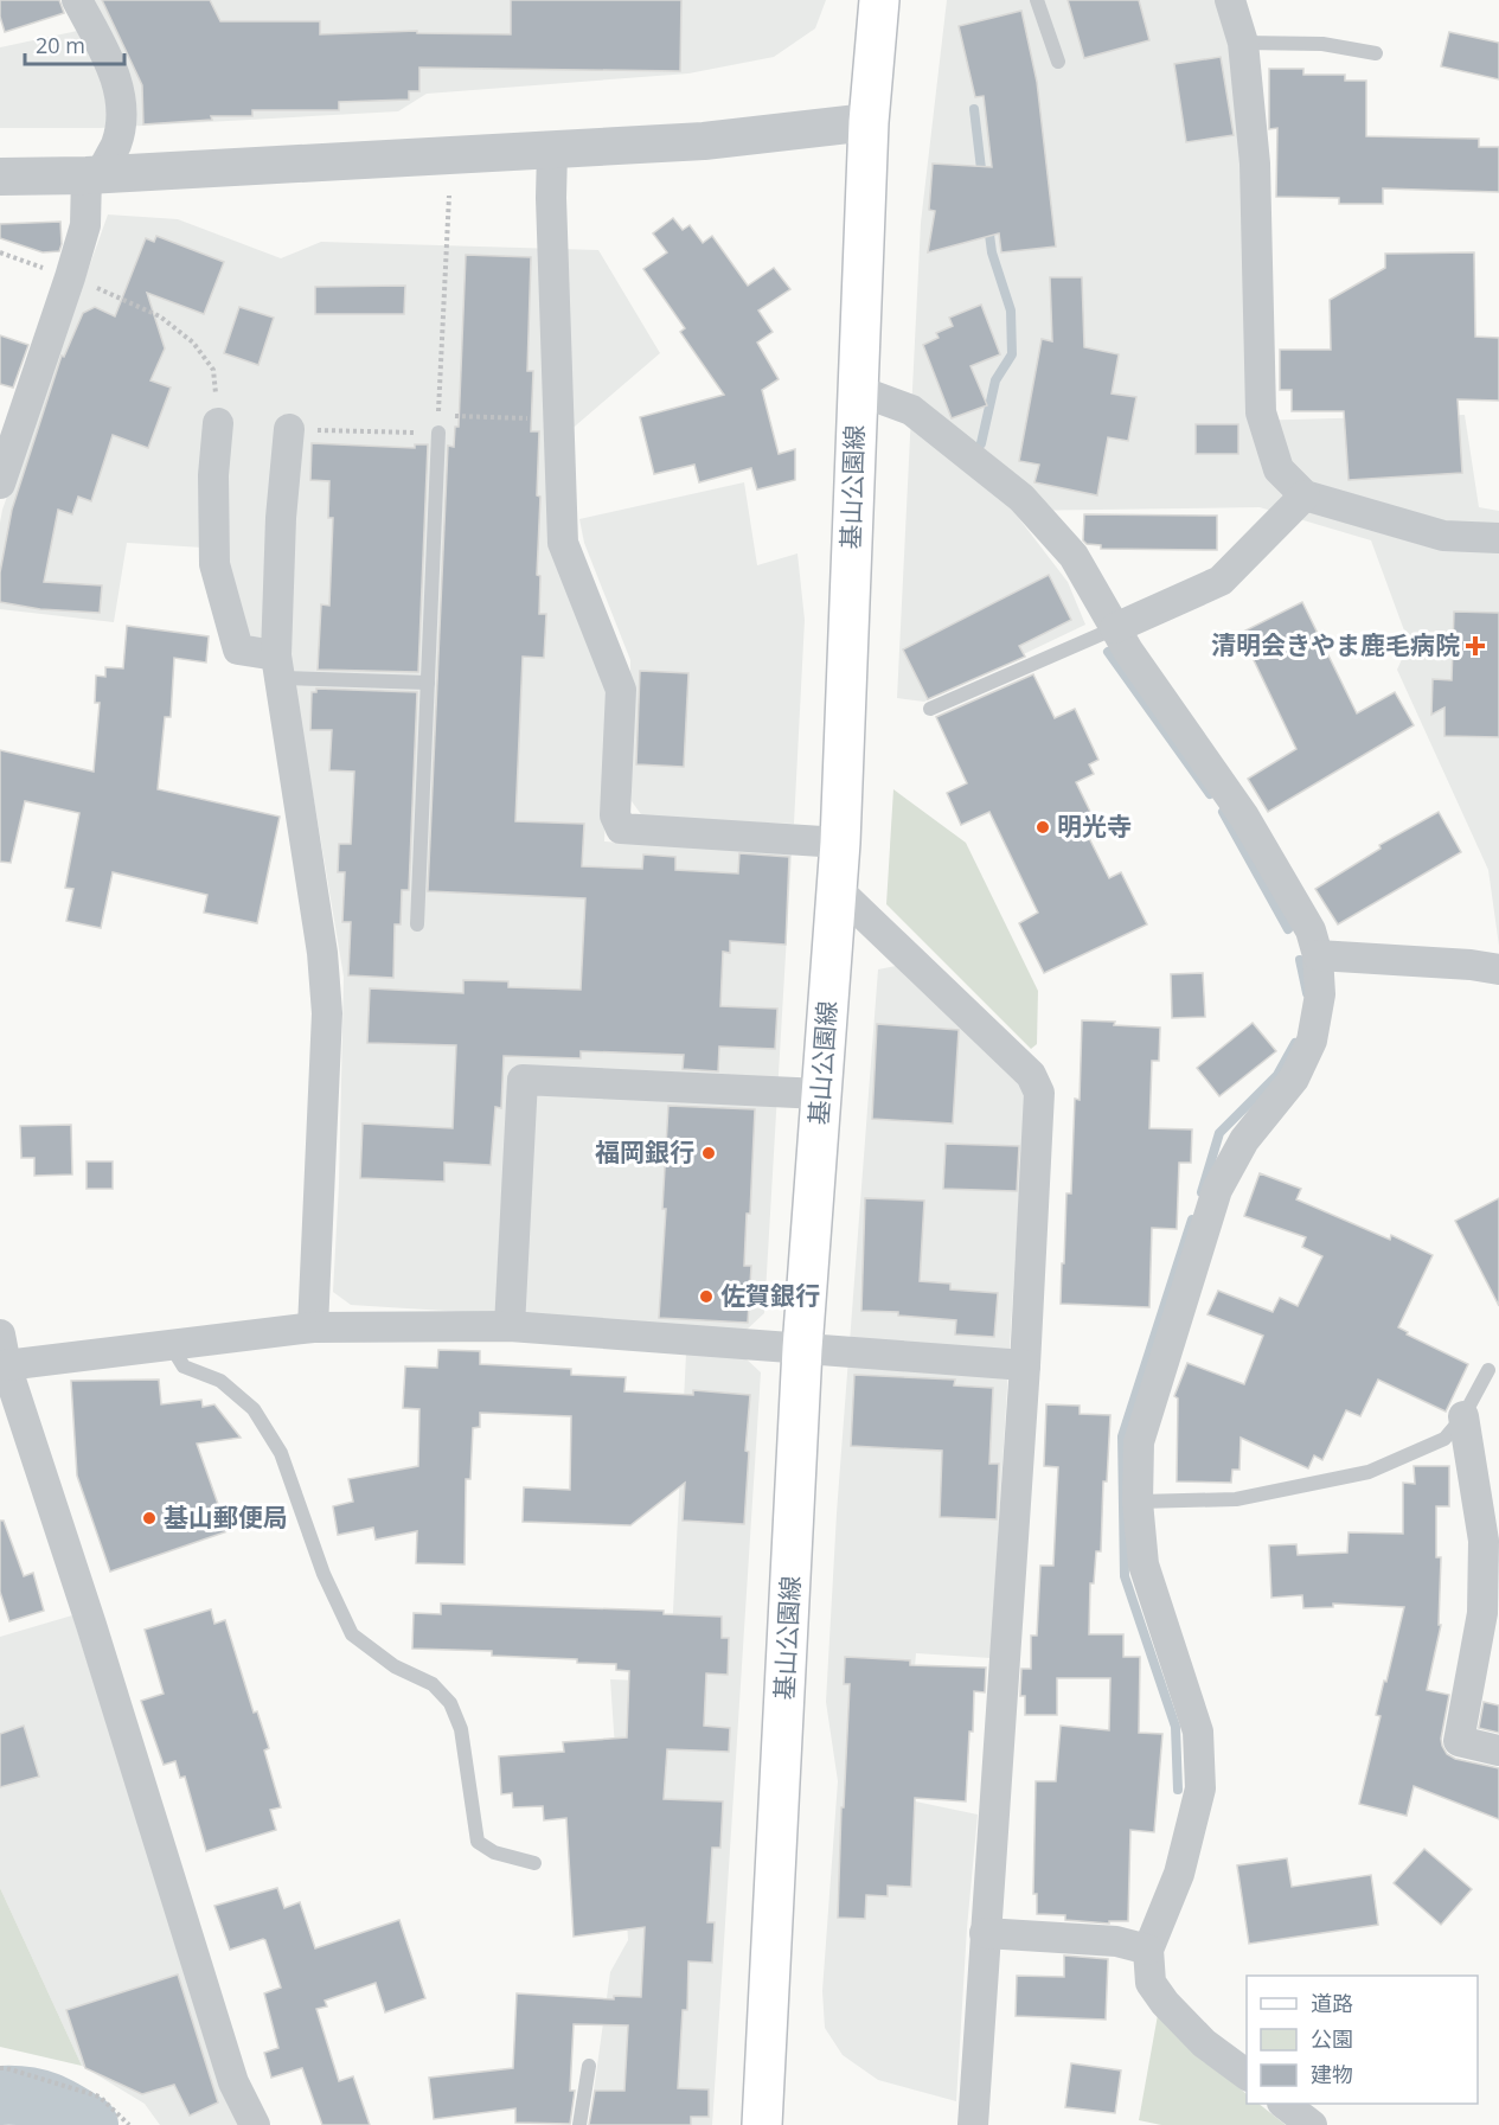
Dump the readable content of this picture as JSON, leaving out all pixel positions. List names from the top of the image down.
{
  "streets": {
    "main road": ["基山公園線"]
  },
  "places": {
    "health": ["清明会きやま鹿毛病院"],
    "other": [
      "明光寺",
      "福岡銀行",
      "佐賀銀行",
      "基山郵便局"
    ]
  },
  "legend": ["道路", "公園", "建物"],
  "scale_bar": "20 m"
}
